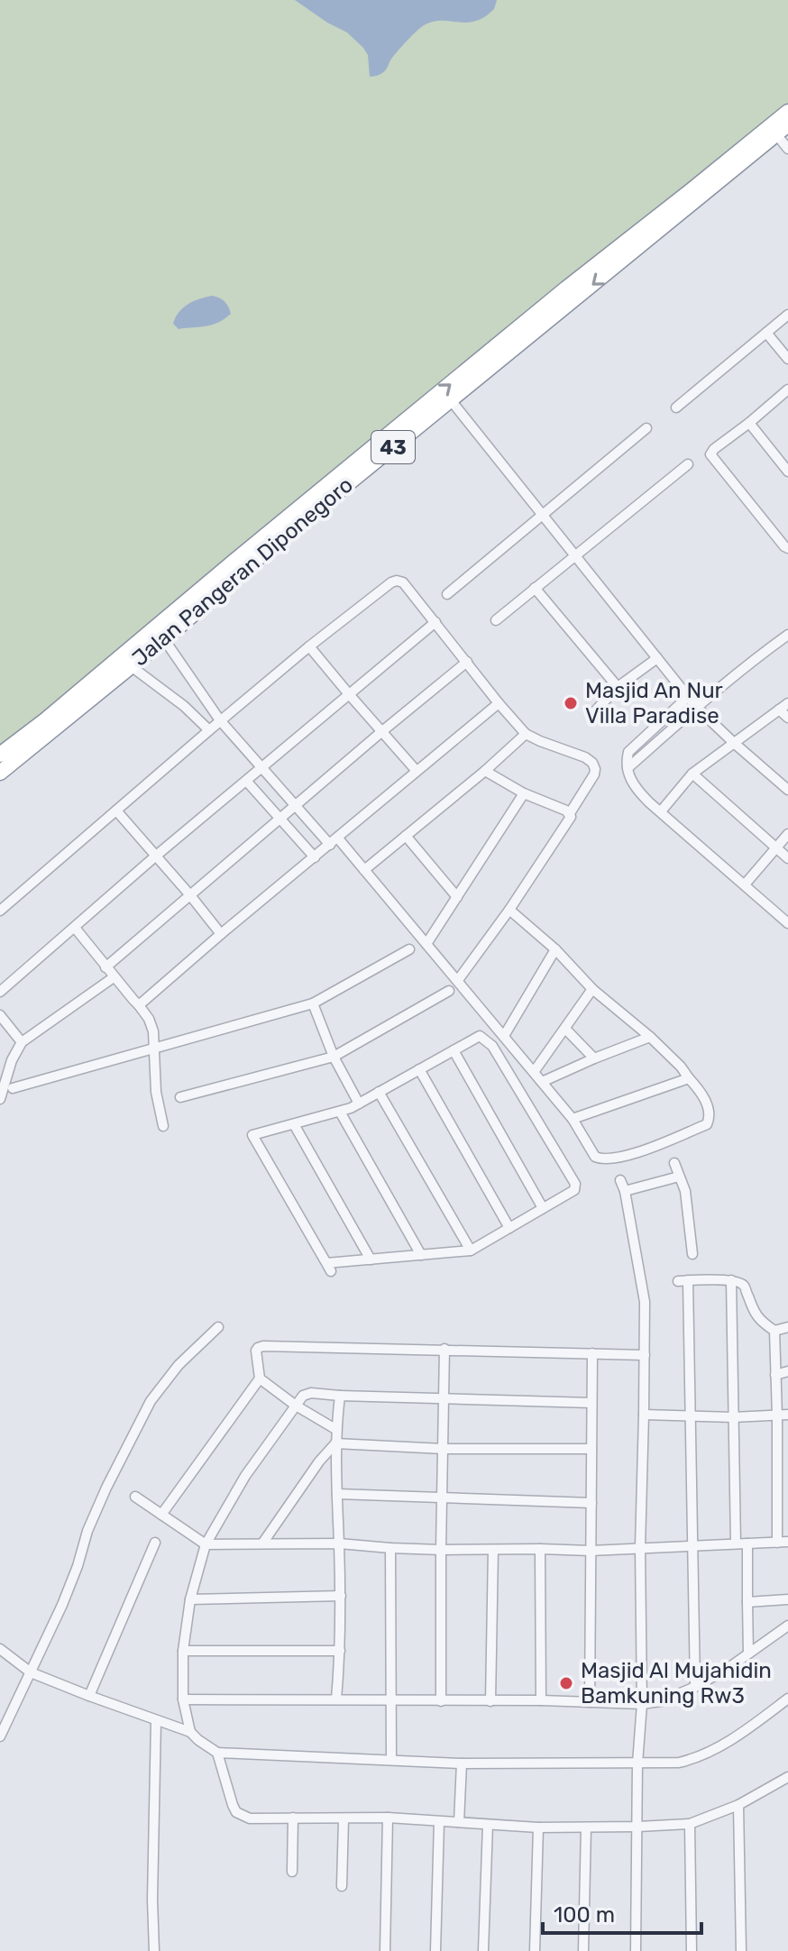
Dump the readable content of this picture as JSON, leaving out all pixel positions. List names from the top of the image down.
{
  "streets": {
    "highway": ["43", "Jalan Pangeran Diponegoro"]
  },
  "places": ["Masjid An Nur Villa Paradise", "Masjid Al Mujahidin Bamkuning Rw3"],
  "scale_bar": "100 m"
}
